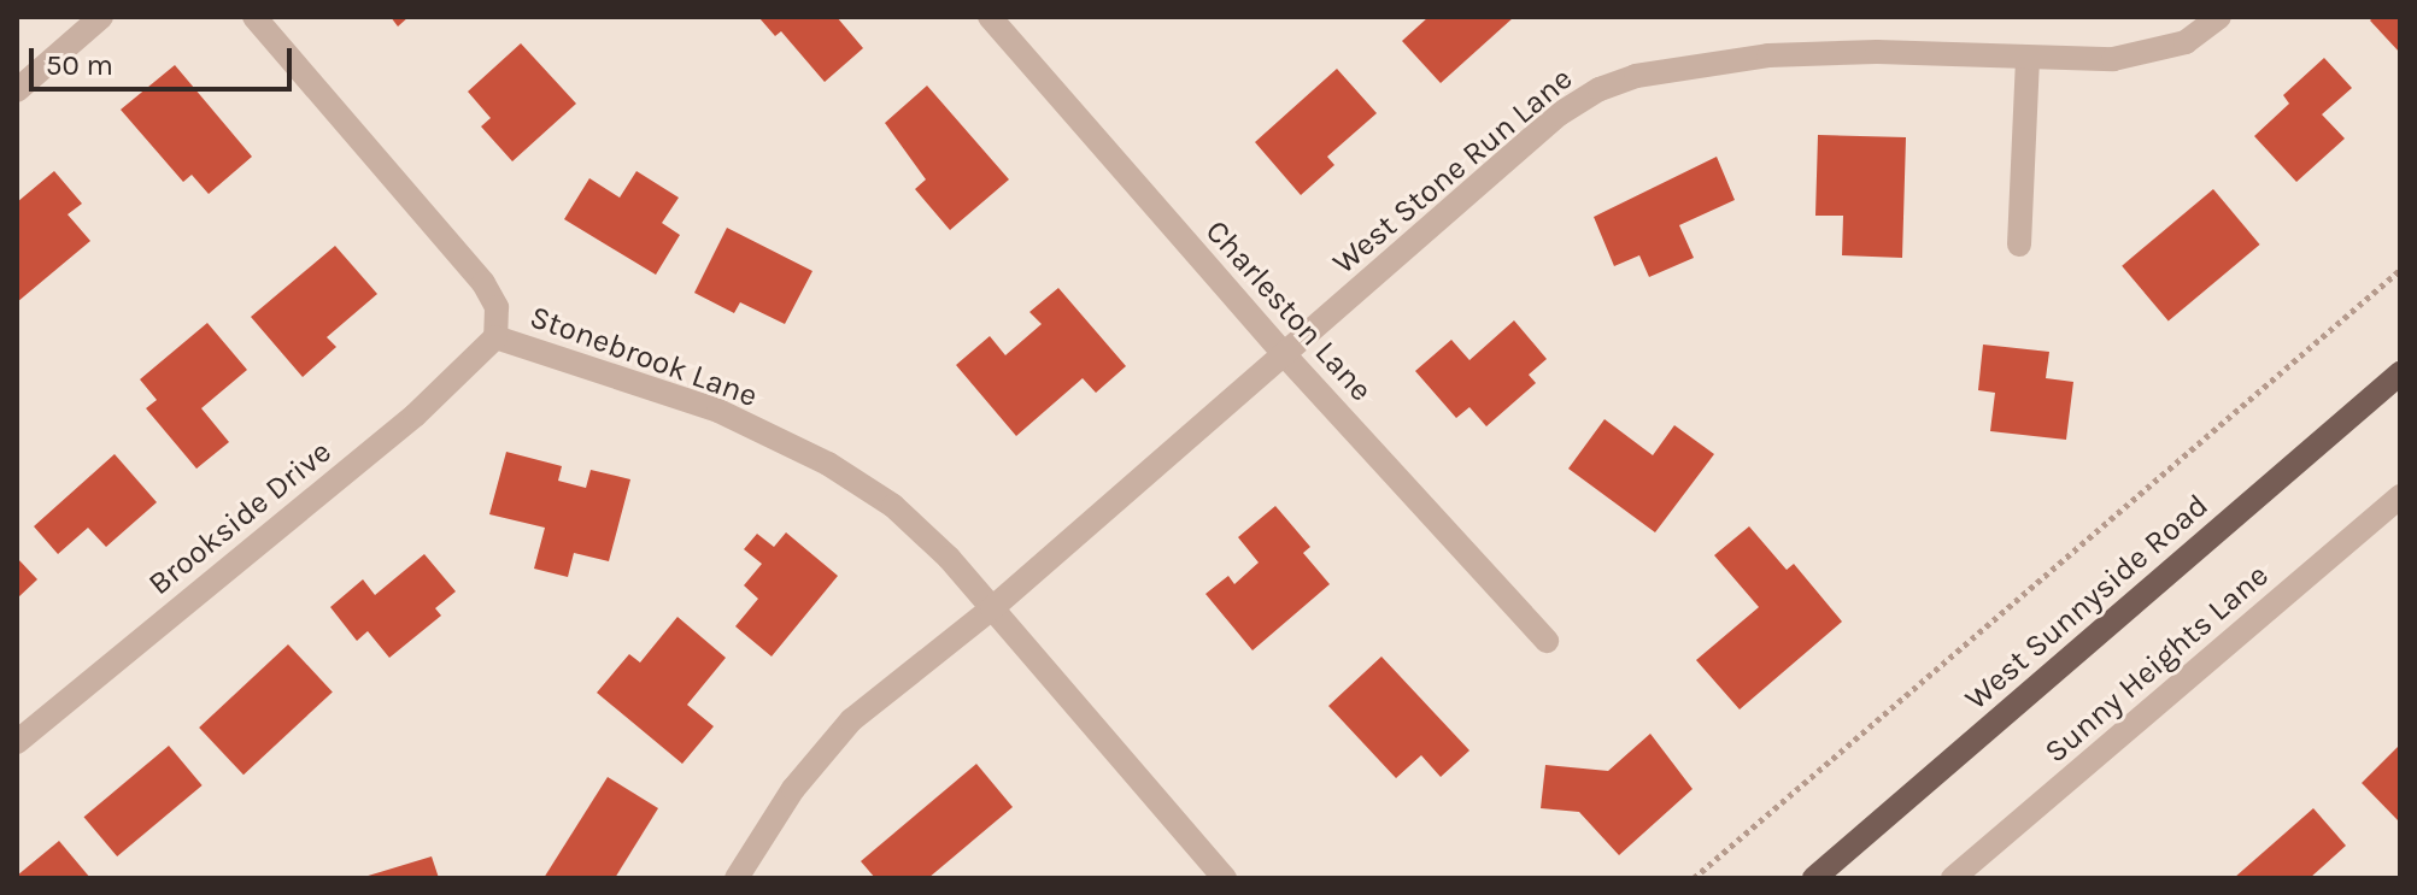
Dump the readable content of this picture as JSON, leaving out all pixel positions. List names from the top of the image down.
{
  "streets": {
    "main road": ["West Sunnyside Road"],
    "street": [
      "West Stone Run Lane",
      "Charleston Lane",
      "Stonebrook Lane",
      "Brookside Drive",
      "Sunny Heights Lane"
    ]
  },
  "crossings": [
    ["West Stone Run Lane", "Charleston Lane"],
    ["West Stone Run Lane", "Stonebrook Lane"],
    ["Stonebrook Lane", "Brookside Drive"]
  ],
  "scale_bar": "50 m"
}
